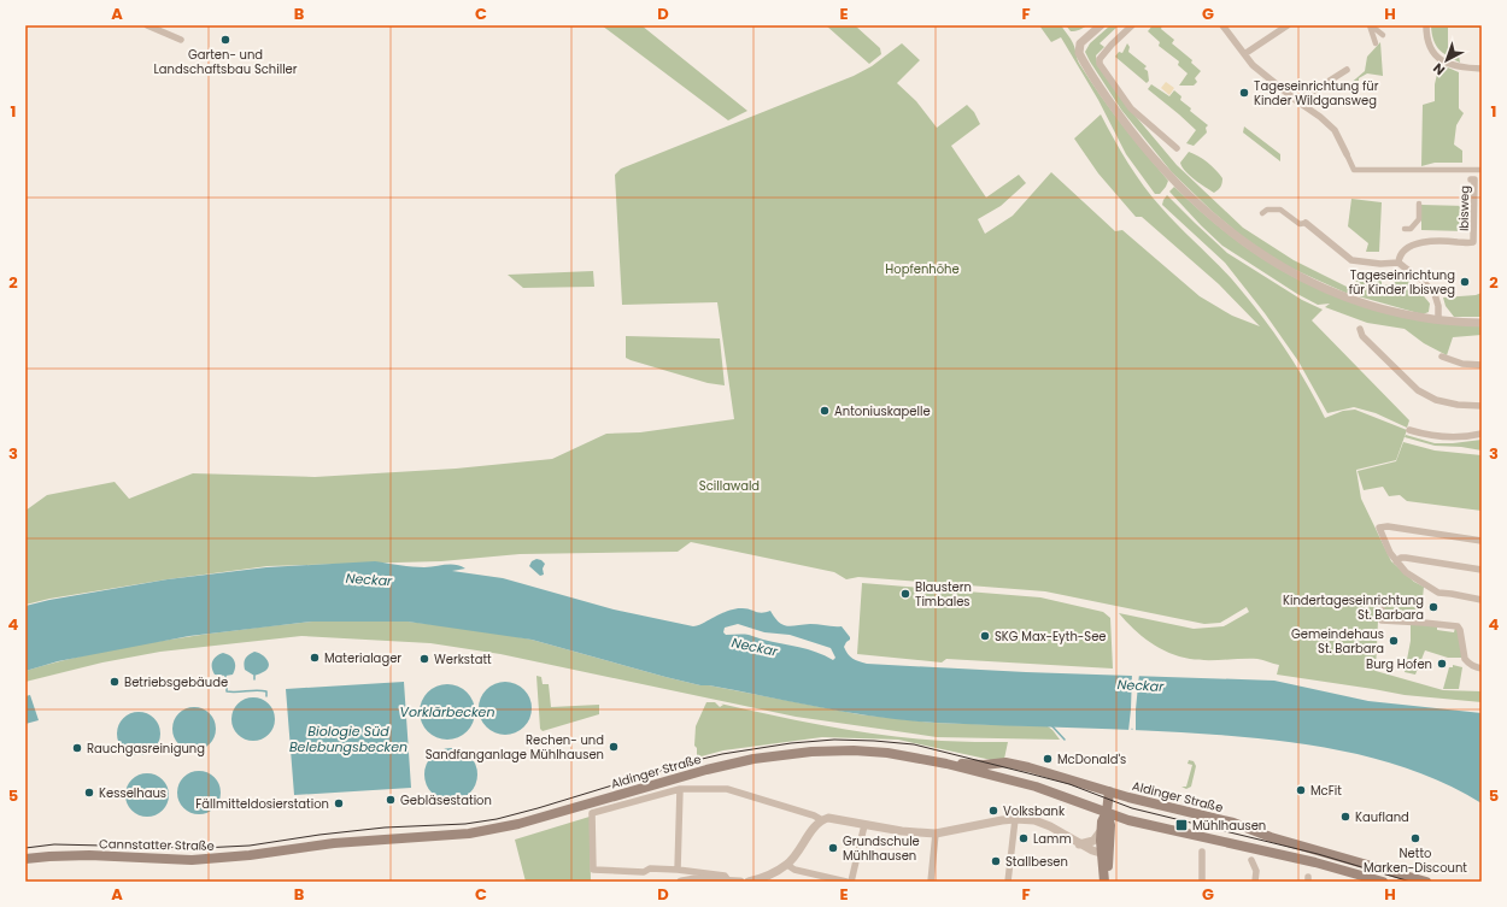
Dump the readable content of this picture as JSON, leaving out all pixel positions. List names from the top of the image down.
{
  "streets": {
    "main road": ["Aldinger Straße", "Cannstatter Straße"],
    "street": ["Ibisweg"]
  },
  "crossings": [
    ["Aldinger Straße", "Cannstatter Straße"]
  ],
  "water": ["Neckar", "Vorklärbecken", "Biologie Süd Belebungsbecken"],
  "parks": ["Hopfenhöhe", "Scillawald"],
  "places": {
    "other": [
      "Garten- und Landschaftsbau Schiller",
      "Tageseinrichtung für Kinder Wildgansweg",
      "Tageseinrichtung für Kinder Ibisweg",
      "Antoniuskapelle",
      "Blaustern Timbales",
      "Kindertageseinrichtung St. Barbara",
      "SKG Max-Eyth-See",
      "Gemeindehaus St. Barbara",
      "Materialager",
      "Werkstatt",
      "Burg Hofen",
      "Betriebsgebäude",
      "Rechen- und Sandfanganlage Mühlhausen",
      "Rauchgasreinigung",
      "McDonald's",
      "McFit",
      "Kesselhaus",
      "Gebläsestation",
      "Fällmitteldosierstation",
      "Volksbank",
      "Kaufland",
      "Lamm",
      "Netto Marken-Discount",
      "Grundschule Mühlhausen",
      "Stallbesen"
    ],
    "transit": ["Mühlhausen"]
  },
  "north": "bottom left",
  "grid": {
    "columns": [
      "A",
      "B",
      "C",
      "D",
      "E",
      "F",
      "G",
      "H"
    ],
    "rows": [
      "1",
      "2",
      "3",
      "4",
      "5"
    ]
  }
}
